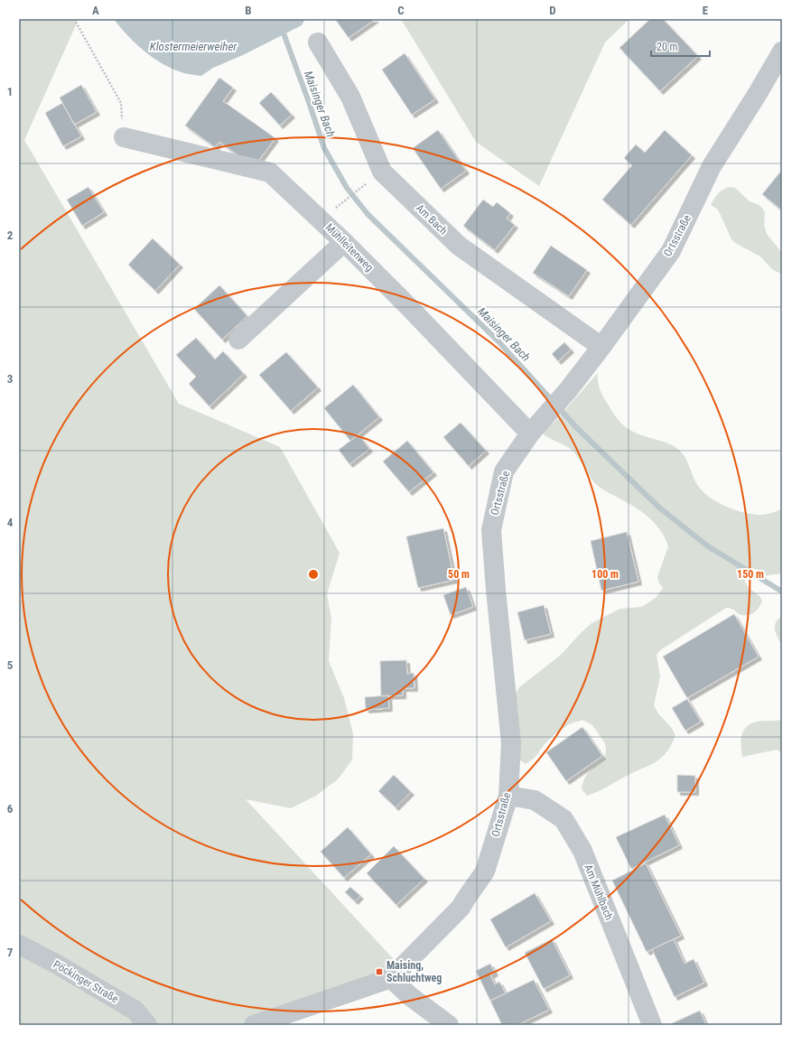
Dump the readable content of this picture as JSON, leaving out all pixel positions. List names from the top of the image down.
{
  "streets": {
    "street": [
      "Am Bach",
      "Ortsstraße",
      "Mühlleitenweg",
      "Am Mühlbach",
      "Pöckinger Straße"
    ]
  },
  "crossings": [
    ["Am Bach", "Ortsstraße"],
    ["Ortsstraße", "Mühlleitenweg"],
    ["Ortsstraße", "Am Mühlbach"]
  ],
  "water": ["Klostermeierweiher", "Maisinger Bach"],
  "places": {
    "transit": ["Maising, Schluchtweg"]
  },
  "scale_bar": "20 m",
  "grid": {
    "columns": [
      "A",
      "B",
      "C",
      "D",
      "E"
    ],
    "rows": [
      "1",
      "2",
      "3",
      "4",
      "5",
      "6",
      "7"
    ]
  },
  "rings": ["50 m", "100 m", "150 m"]
}
